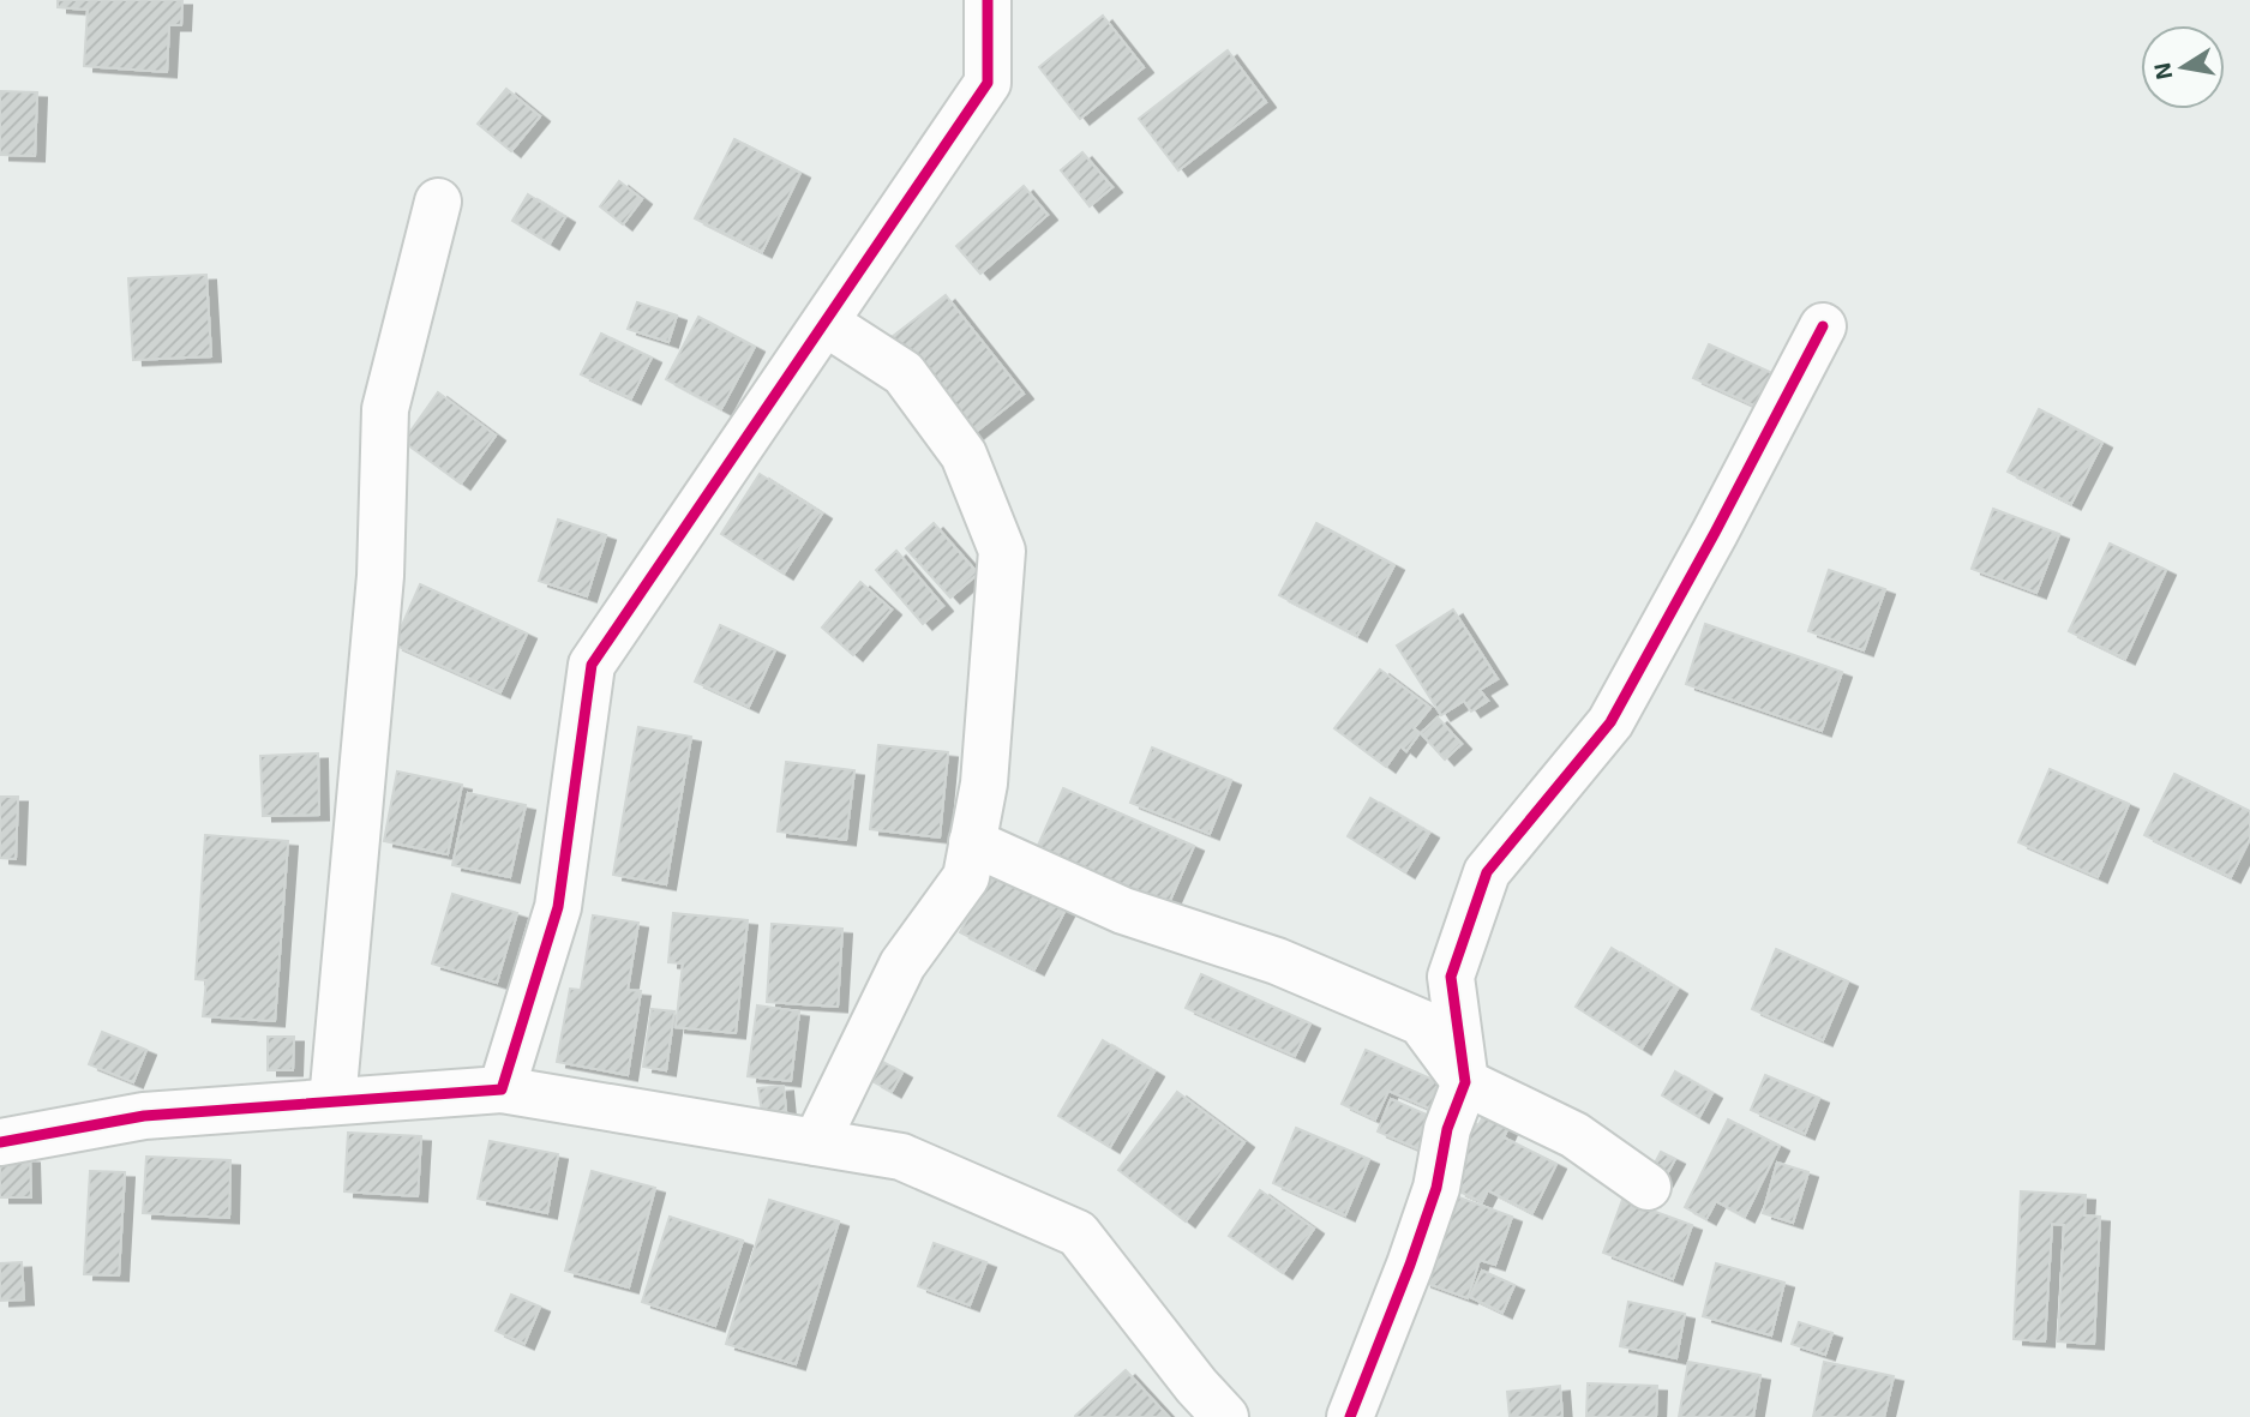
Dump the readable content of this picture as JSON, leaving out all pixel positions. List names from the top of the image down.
{
  "north": "left"
}
